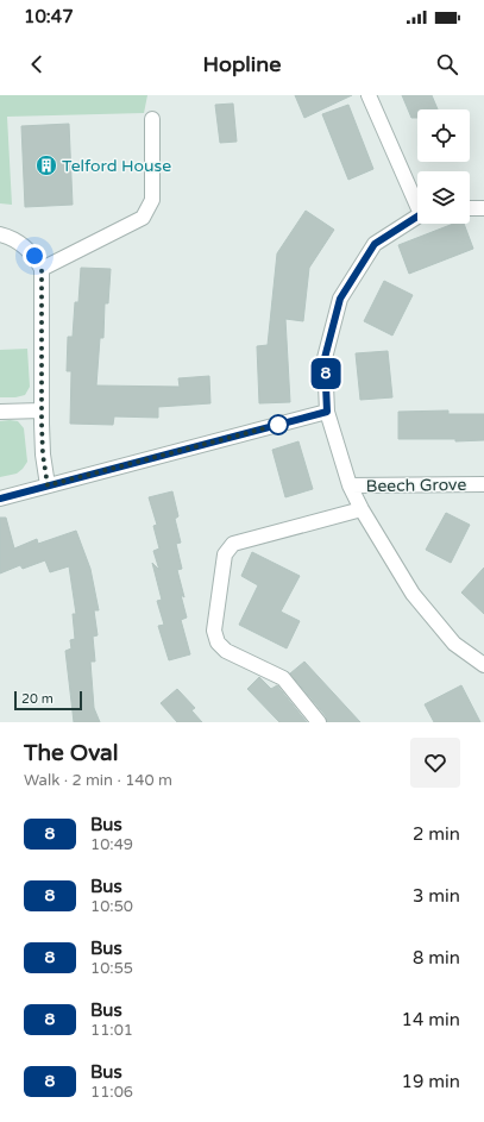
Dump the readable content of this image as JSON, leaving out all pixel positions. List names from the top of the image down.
{
  "streets": {
    "street": ["Beech Grove"]
  },
  "places": {
    "building": ["Telford House"]
  },
  "lines": ["bus line 8"],
  "scale_bar": "20 m",
  "page": {
    "status": "10:47",
    "header": "Hopline",
    "on_map": "8",
    "scale": "20 m",
    "heading": ["The Oval", "Walk · 2 min · 140 m"],
    "list": [
      {
        "mark": "8",
        "name": "Bus",
        "note": "10:49",
        "value": "2 min"
      },
      {
        "mark": "8",
        "name": "Bus",
        "note": "10:50",
        "value": "3 min"
      },
      {
        "mark": "8",
        "name": "Bus",
        "note": "10:55",
        "value": "8 min"
      },
      {
        "mark": "8",
        "name": "Bus",
        "note": "11:01",
        "value": "14 min"
      },
      {
        "mark": "8",
        "name": "Bus",
        "note": "11:06",
        "value": "19 min"
      }
    ]
  }
}
